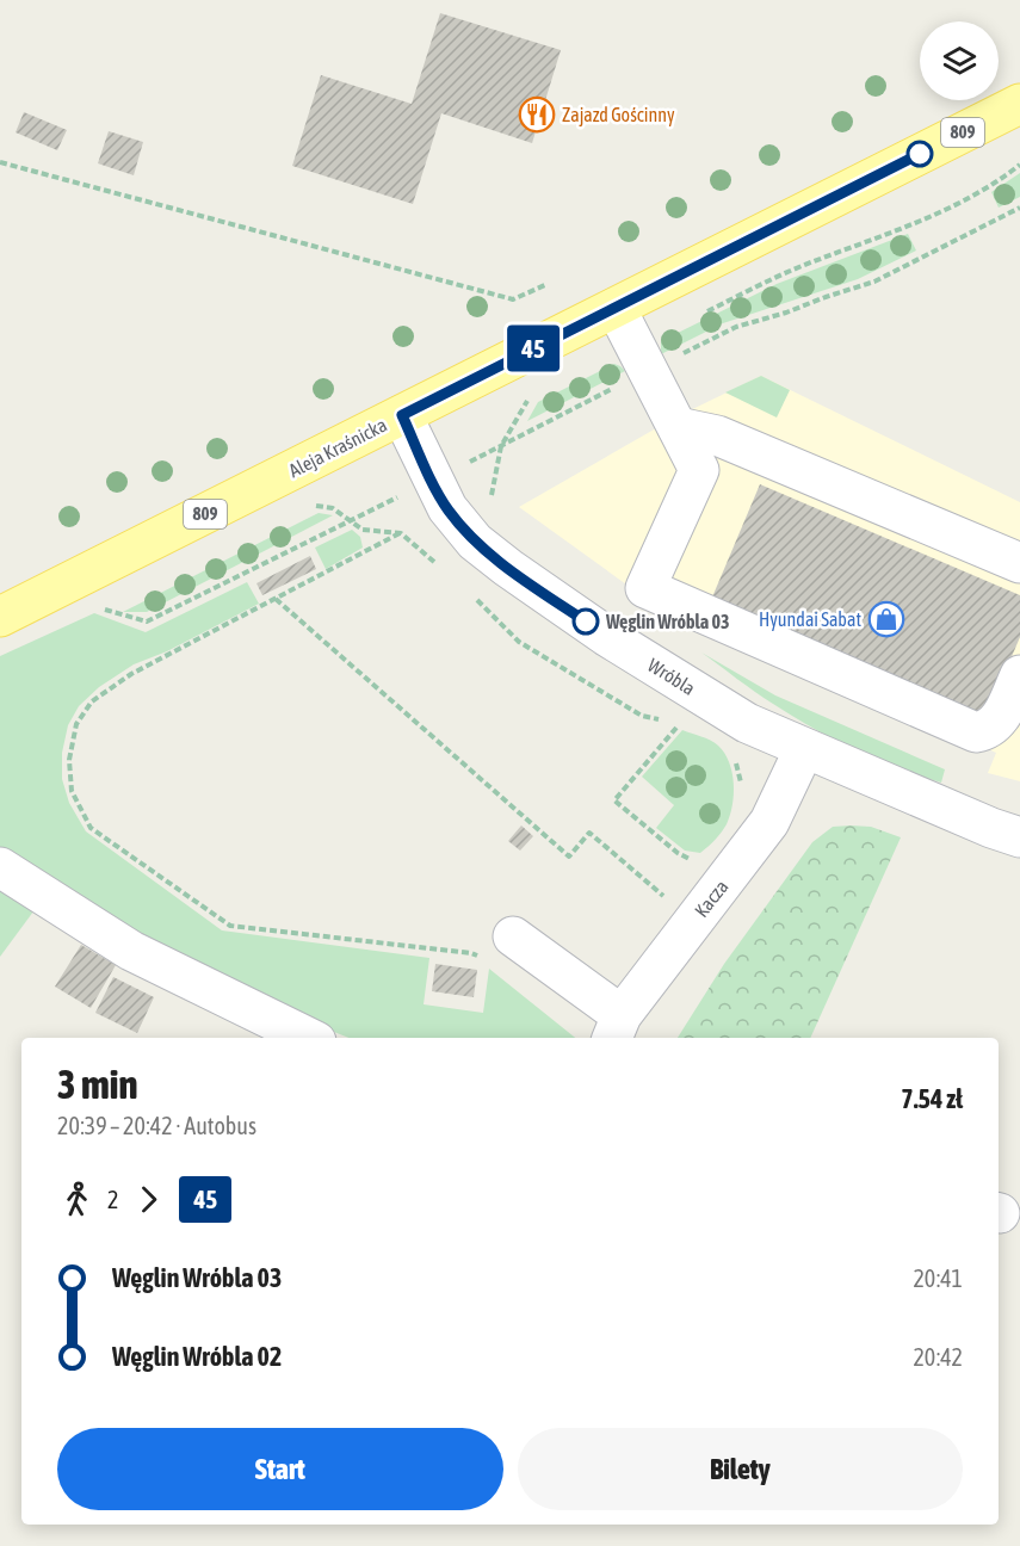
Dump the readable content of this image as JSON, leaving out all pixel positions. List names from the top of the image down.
{
  "streets": {
    "main road": ["809", "Aleja Kraśnicka"],
    "street": ["Wróbla", "Kacza"]
  },
  "crossings": [
    ["Aleja Kraśnicka", "Wróbla"],
    ["Wróbla", "Kacza"]
  ],
  "places": {
    "restaurant": ["Zajazd Gościnny"],
    "shop": ["Hyundai Sabat"],
    "other": ["Węglin Wróbla 03"]
  },
  "lines": ["bus line 45"],
  "page": {
    "on_map": "45",
    "heading": ["3 min", "20:39 – 20:42 · Autobus", "7.54 zł"],
    "legs": ["2", "45"],
    "list": [
      {
        "name": "Węglin Wróbla 03",
        "value": "20:41"
      },
      {
        "name": "Węglin Wróbla 02",
        "value": "20:42"
      }
    ],
    "buttons": ["Start", "Bilety"]
  }
}
